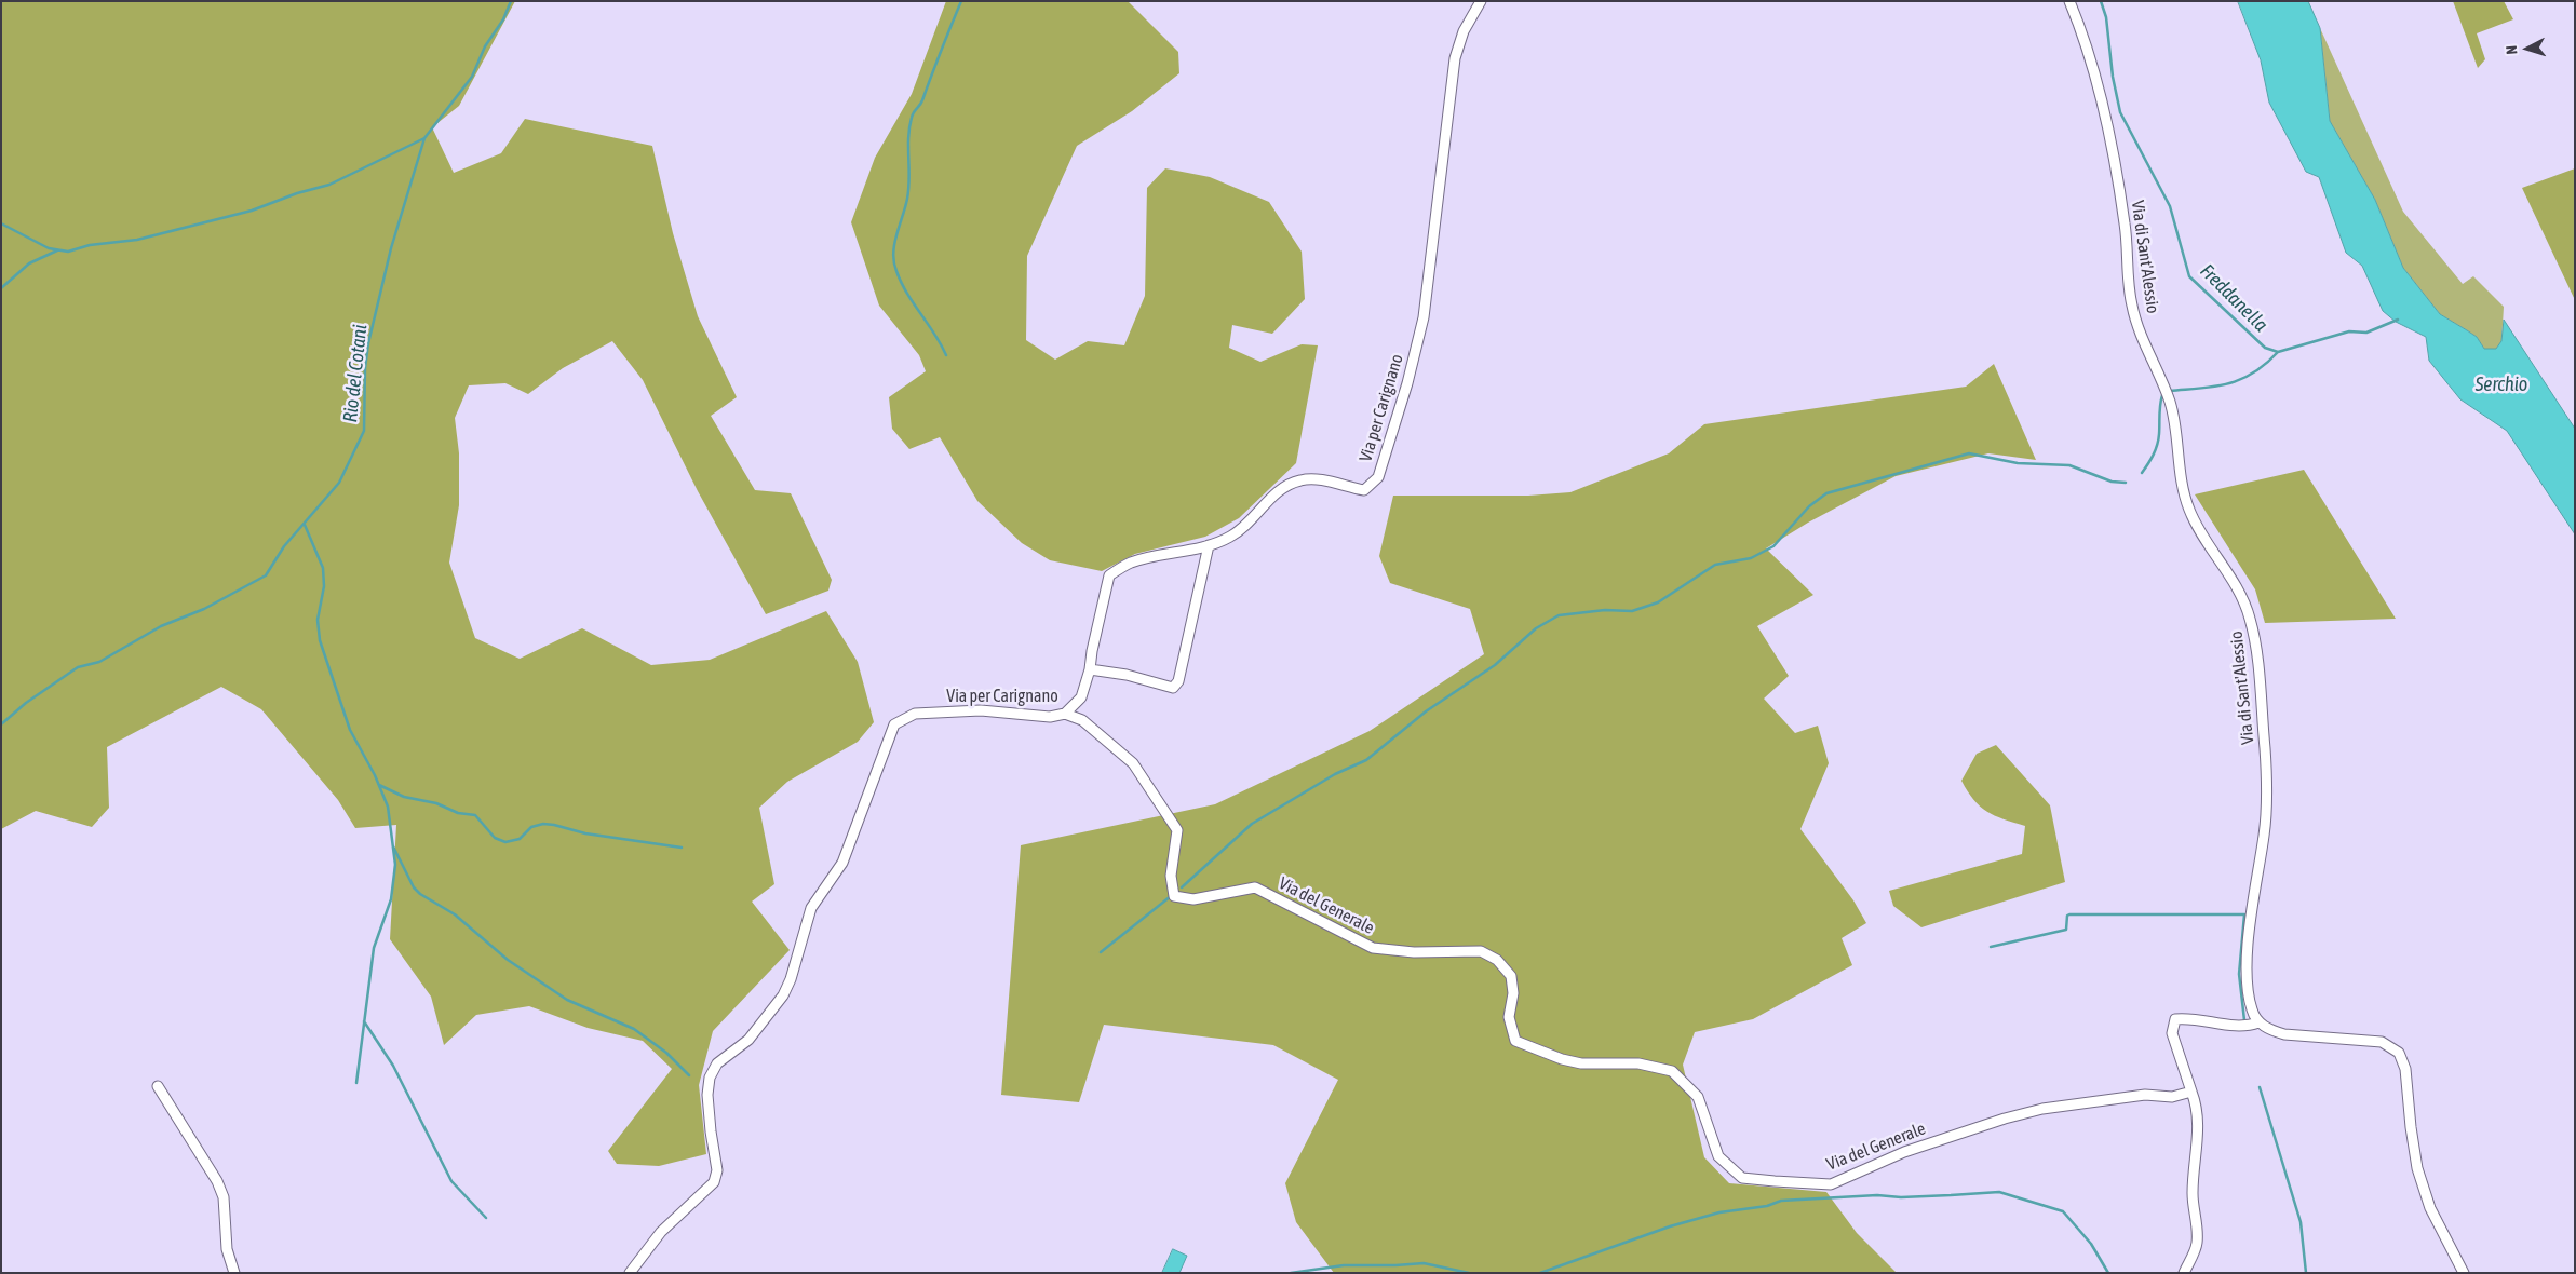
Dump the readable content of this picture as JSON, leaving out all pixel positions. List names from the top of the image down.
{
  "streets": {
    "street": ["Via di Sant'Alessio", "Via per Carignano", "Via del Generale"]
  },
  "crossings": [
    ["Via per Carignano", "Via del Generale"]
  ],
  "water": ["Freddanella", "Rio del Cotani", "Serchio"],
  "north": "left"
}
